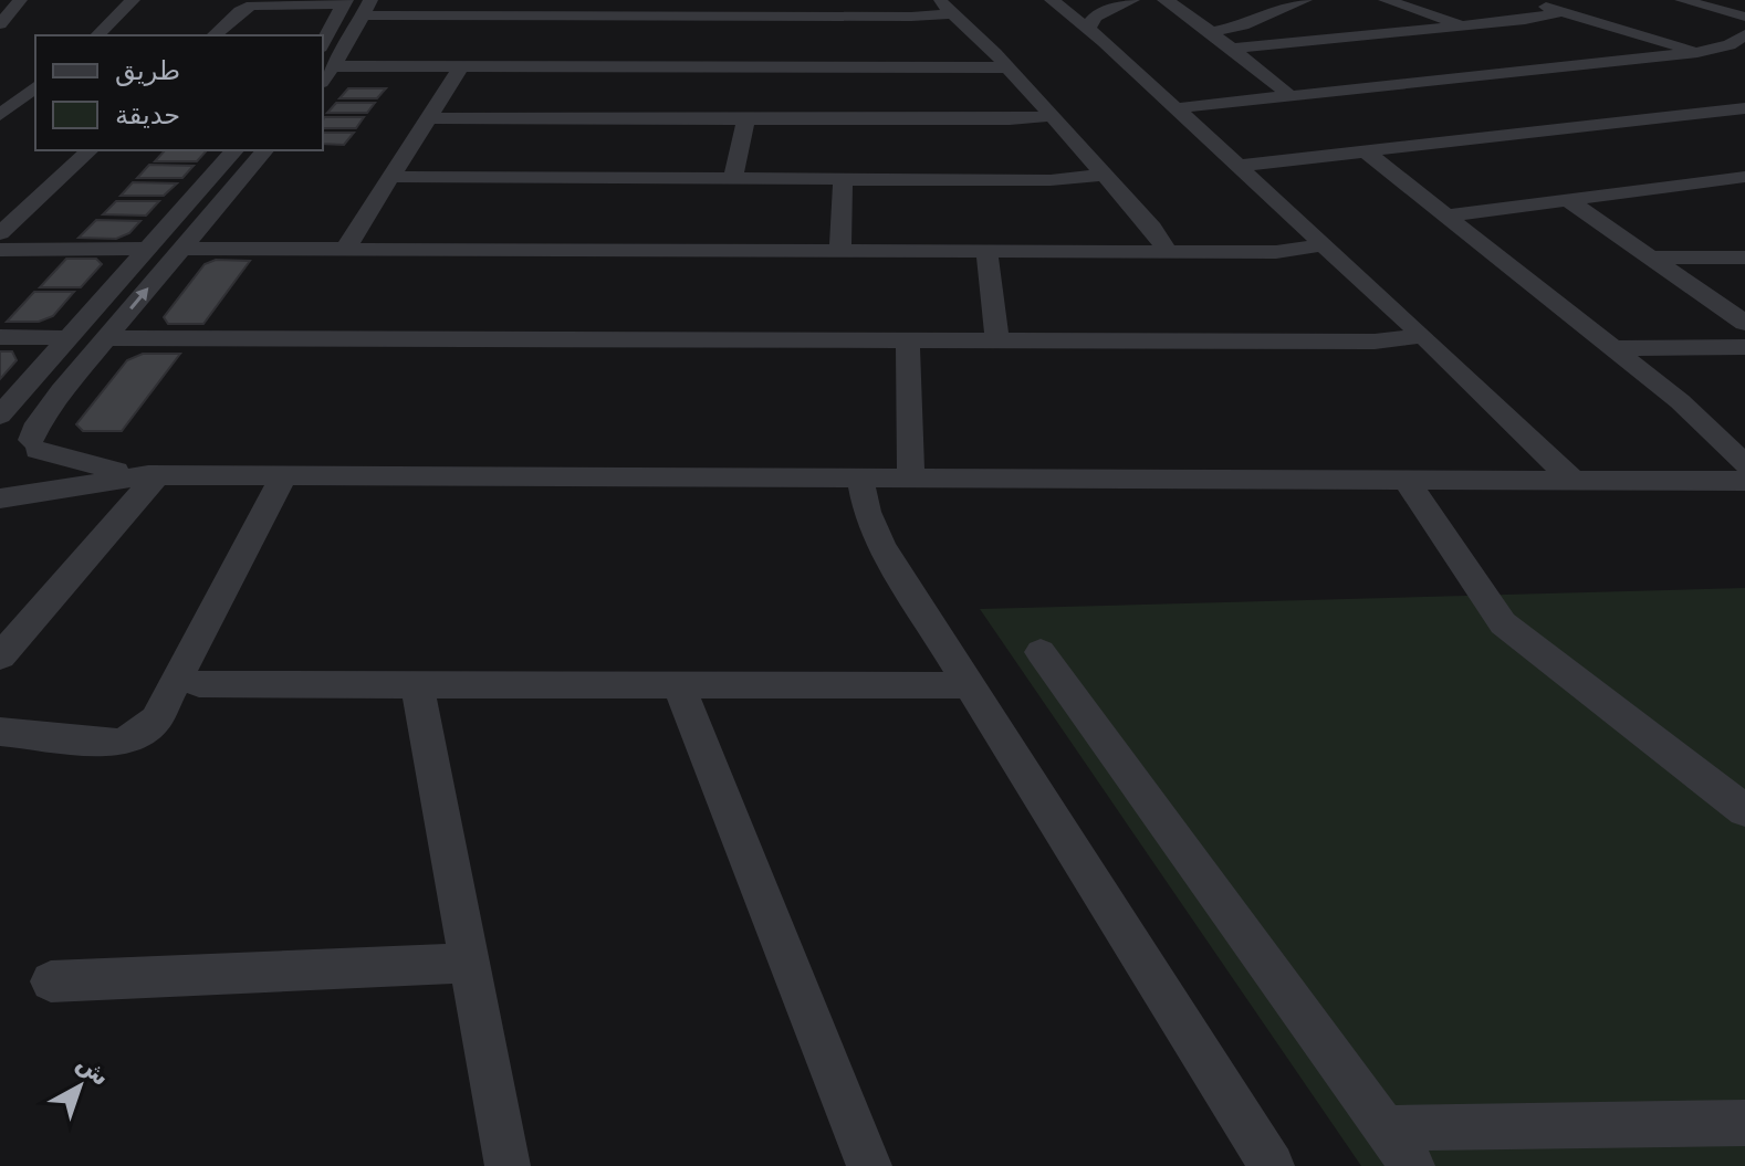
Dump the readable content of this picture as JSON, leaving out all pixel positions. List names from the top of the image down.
{
  "legend": ["طريق", "حديقة"],
  "north": "top right"
}
